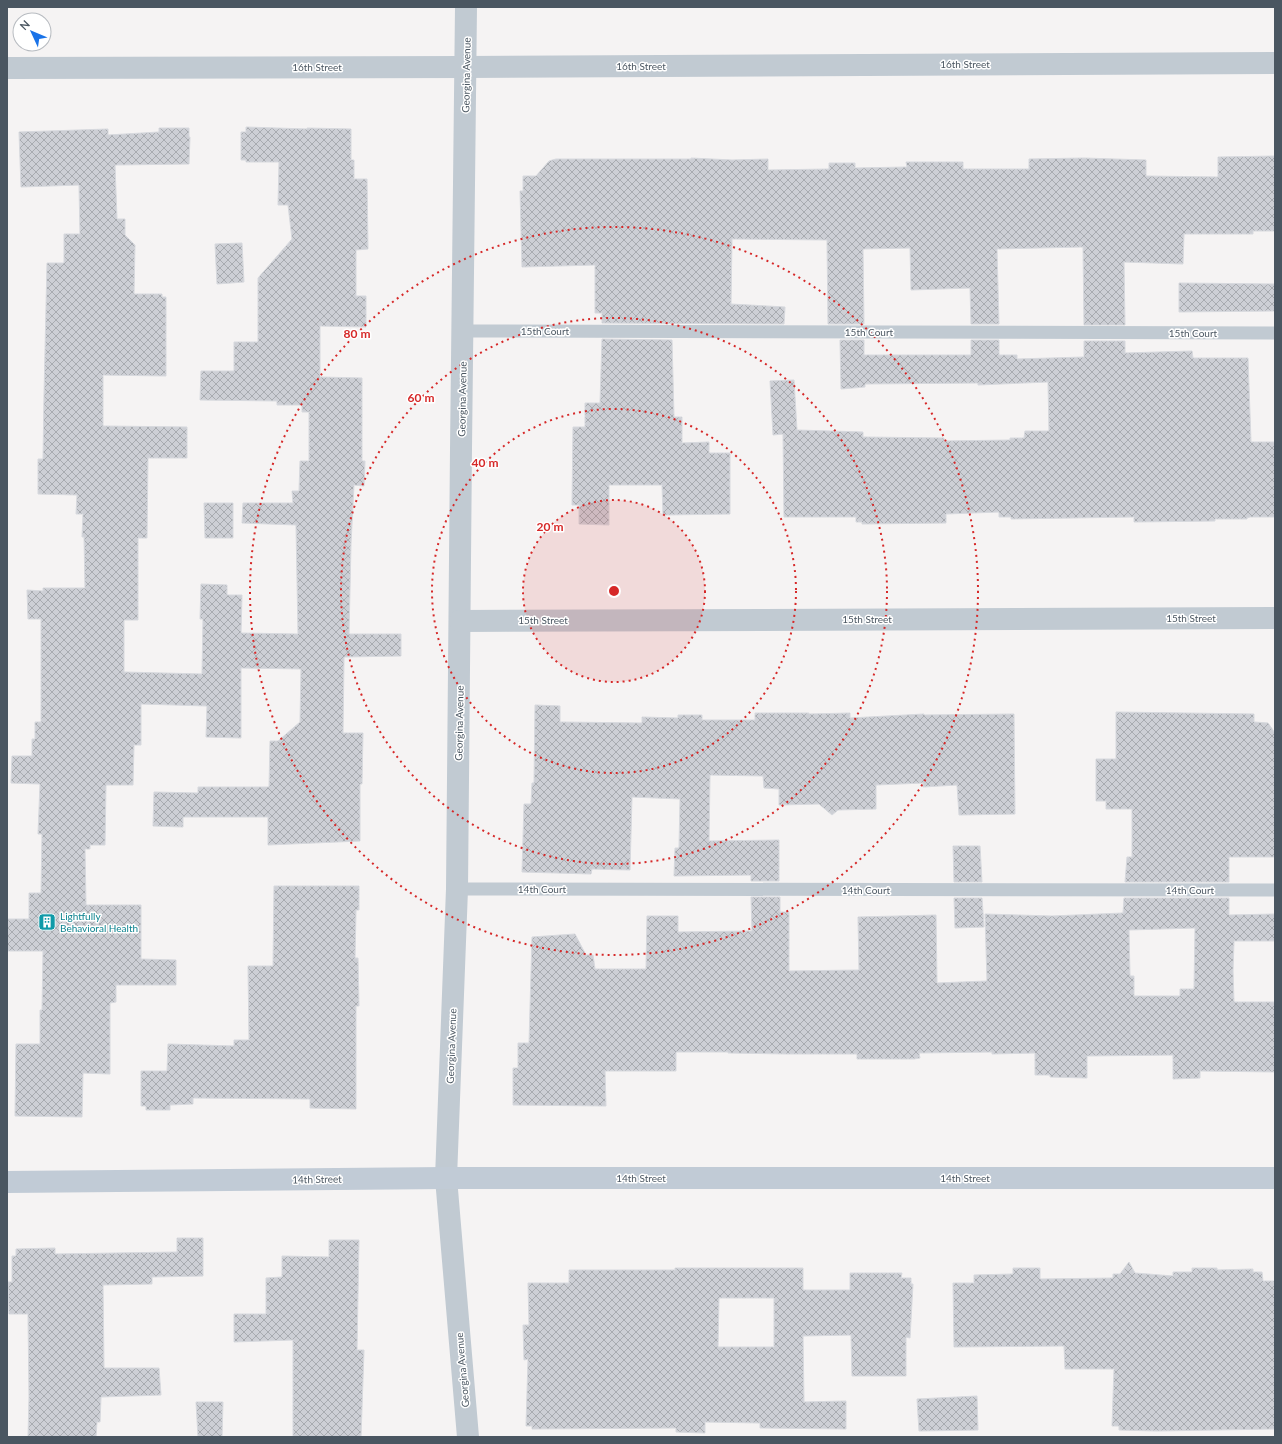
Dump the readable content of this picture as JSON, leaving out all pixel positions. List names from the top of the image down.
{
  "streets": {
    "street": [
      "16th Street",
      "Georgina Avenue",
      "15th Street",
      "14th Street"
    ],
    "lane": ["15th Court", "14th Court"]
  },
  "crossings": [
    ["16th Street", "Georgina Avenue"],
    ["Georgina Avenue", "15th Court"],
    ["Georgina Avenue", "15th Street"],
    ["Georgina Avenue", "14th Court"],
    ["Georgina Avenue", "14th Street"]
  ],
  "places": {
    "building": ["Lightfully Behavioral Health"]
  },
  "north": "top left",
  "rings": [
    "80 m",
    "60 m",
    "40 m",
    "20 m"
  ]
}
